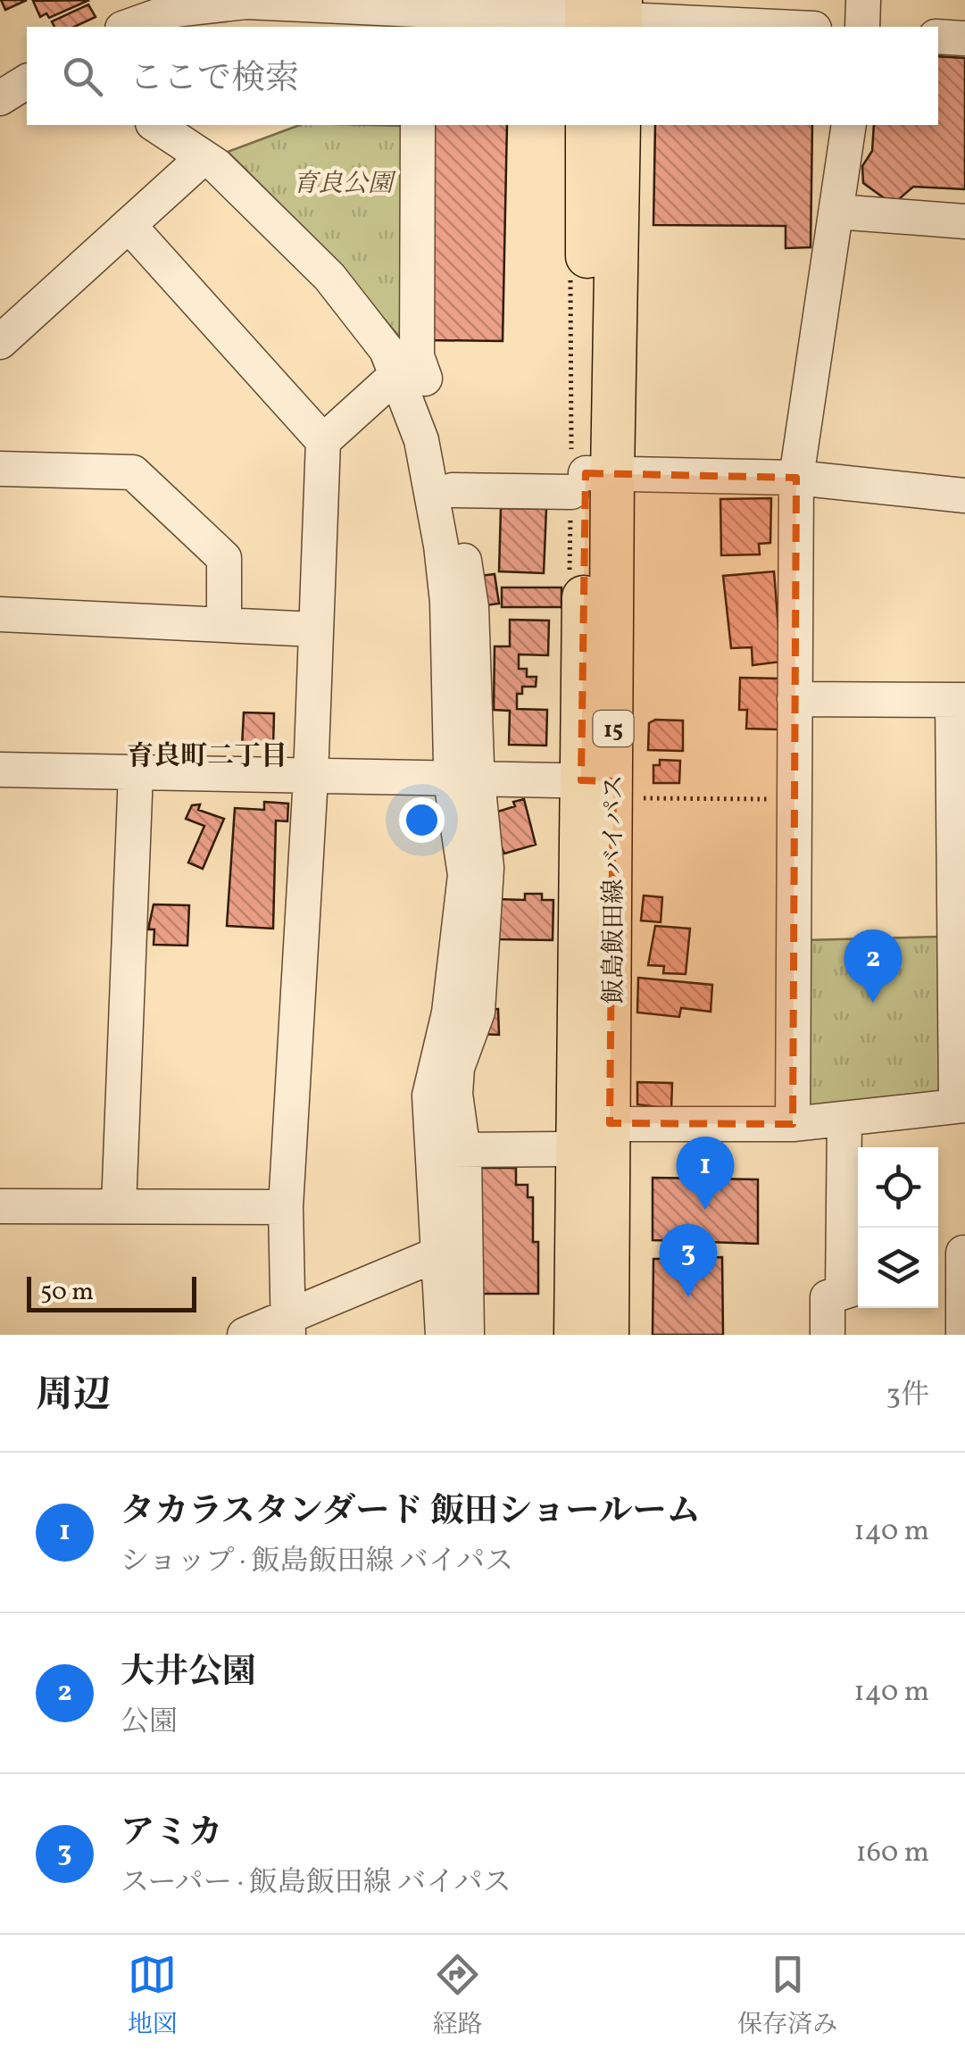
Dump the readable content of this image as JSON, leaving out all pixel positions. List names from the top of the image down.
{
  "streets": {
    "main road": ["15", "飯島飯田線 バイパス"]
  },
  "districts": ["育良町二丁目"],
  "parks": ["育良公園"],
  "scale_bar": "50 m",
  "page": {
    "search": "ここで検索",
    "pins": ["2", "1", "3"],
    "scale": "50 m",
    "heading": ["周辺", "3件"],
    "list": [
      {
        "mark": "1",
        "name": "タカラスタンダード 飯田ショールーム",
        "note": "ショップ · 飯島飯田線 バイパス",
        "value": "140 m"
      },
      {
        "mark": "2",
        "name": "大井公園",
        "note": "公園",
        "value": "140 m"
      },
      {
        "mark": "3",
        "name": "アミカ",
        "note": "スーパー · 飯島飯田線 バイパス",
        "value": "160 m"
      }
    ],
    "nav": ["地図", "経路", "保存済み"]
  }
}
